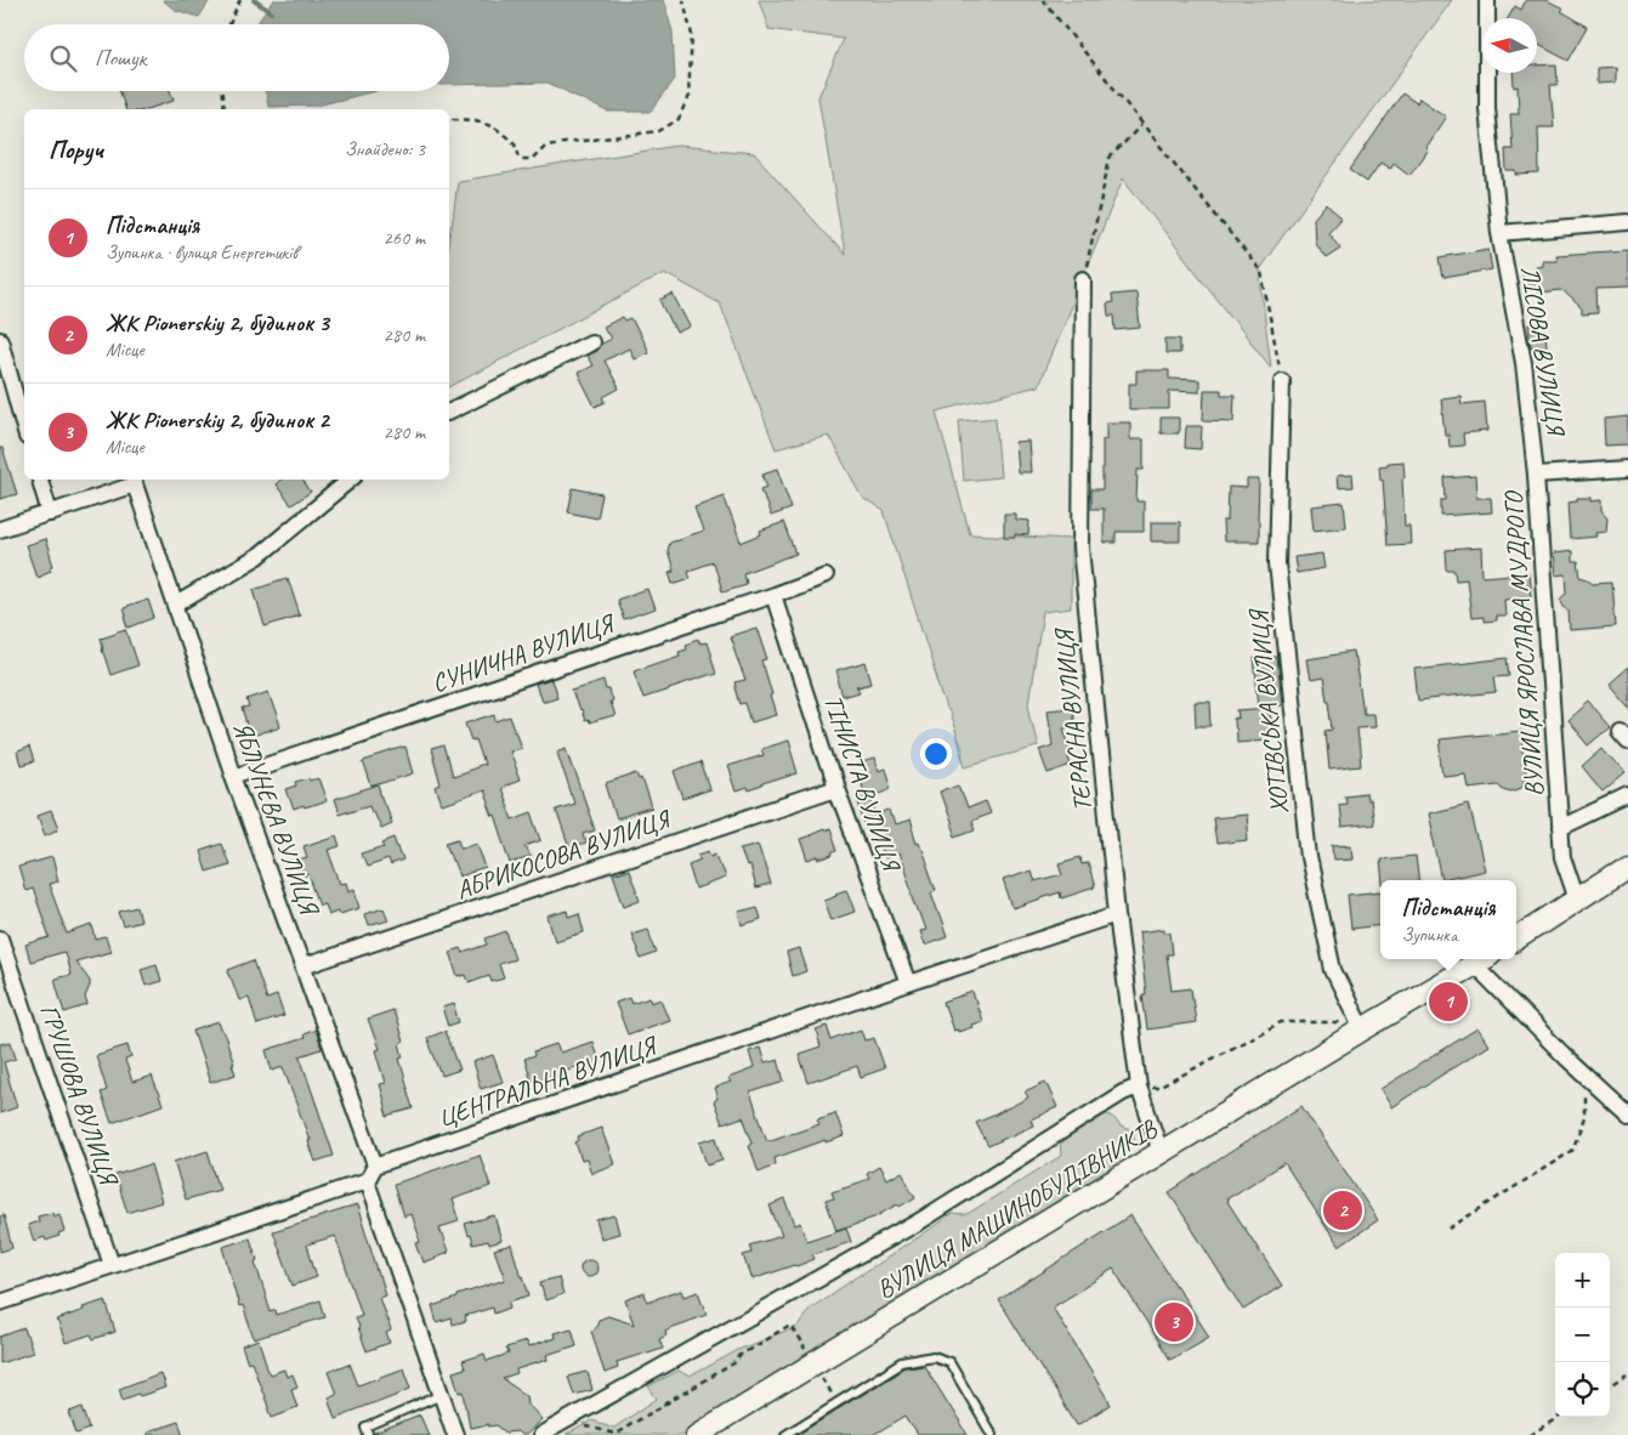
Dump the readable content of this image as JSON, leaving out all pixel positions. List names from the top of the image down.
{
  "streets": {
    "street": [
      "ЛІСОВА ВУЛИЦЯ",
      "ВУЛИЦЯ ЯРОСЛАВА МУДРОГО",
      "СУНИЧНА ВУЛИЦЯ",
      "ХОТІВСЬКА ВУЛИЦЯ",
      "ТЕРАСНА ВУЛИЦЯ",
      "ТІНИСТА ВУЛИЦЯ",
      "ЯБЛУНЕВА ВУЛИЦЯ",
      "АБРИКОСОВА ВУЛИЦЯ",
      "ЦЕНТРАЛЬНА ВУЛИЦЯ",
      "ГРУШОВА ВУЛИЦЯ",
      "ВУЛИЦЯ МАШИНОБУДІВНИКІВ"
    ]
  },
  "crossings": [
    ["ЛІСОВА ВУЛИЦЯ", "ВУЛИЦЯ ЯРОСЛАВА МУДРОГО"],
    ["СУНИЧНА ВУЛИЦЯ", "ТІНИСТА ВУЛИЦЯ"],
    ["СУНИЧНА ВУЛИЦЯ", "ЯБЛУНЕВА ВУЛИЦЯ"],
    ["ХОТІВСЬКА ВУЛИЦЯ", "ВУЛИЦЯ МАШИНОБУДІВНИКІВ"],
    ["ТЕРАСНА ВУЛИЦЯ", "ЦЕНТРАЛЬНА ВУЛИЦЯ"],
    ["ТЕРАСНА ВУЛИЦЯ", "ВУЛИЦЯ МАШИНОБУДІВНИКІВ"],
    ["ТІНИСТА ВУЛИЦЯ", "АБРИКОСОВА ВУЛИЦЯ"],
    ["ТІНИСТА ВУЛИЦЯ", "ЦЕНТРАЛЬНА ВУЛИЦЯ"],
    ["ЯБЛУНЕВА ВУЛИЦЯ", "АБРИКОСОВА ВУЛИЦЯ"],
    ["ЯБЛУНЕВА ВУЛИЦЯ", "ЦЕНТРАЛЬНА ВУЛИЦЯ"]
  ],
  "north": "left",
  "page": {
    "search": "Пошук",
    "heading": ["Поруч", "Знайдено: 3"],
    "list": [
      {
        "mark": "1",
        "name": "Підстанція",
        "note": "Зупинка · вулиця Енергетиків",
        "value": "260 m"
      },
      {
        "mark": "2",
        "name": "ЖК Pionerskiy 2, будинок 3",
        "note": "Місце",
        "value": "280 m"
      },
      {
        "mark": "3",
        "name": "ЖК Pionerskiy 2, будинок 2",
        "note": "Місце",
        "value": "280 m"
      }
    ],
    "popup": ["Підстанція", "Зупинка"],
    "pins": ["1", "2", "3"],
    "map_buttons": ["+", "−"]
  }
}
